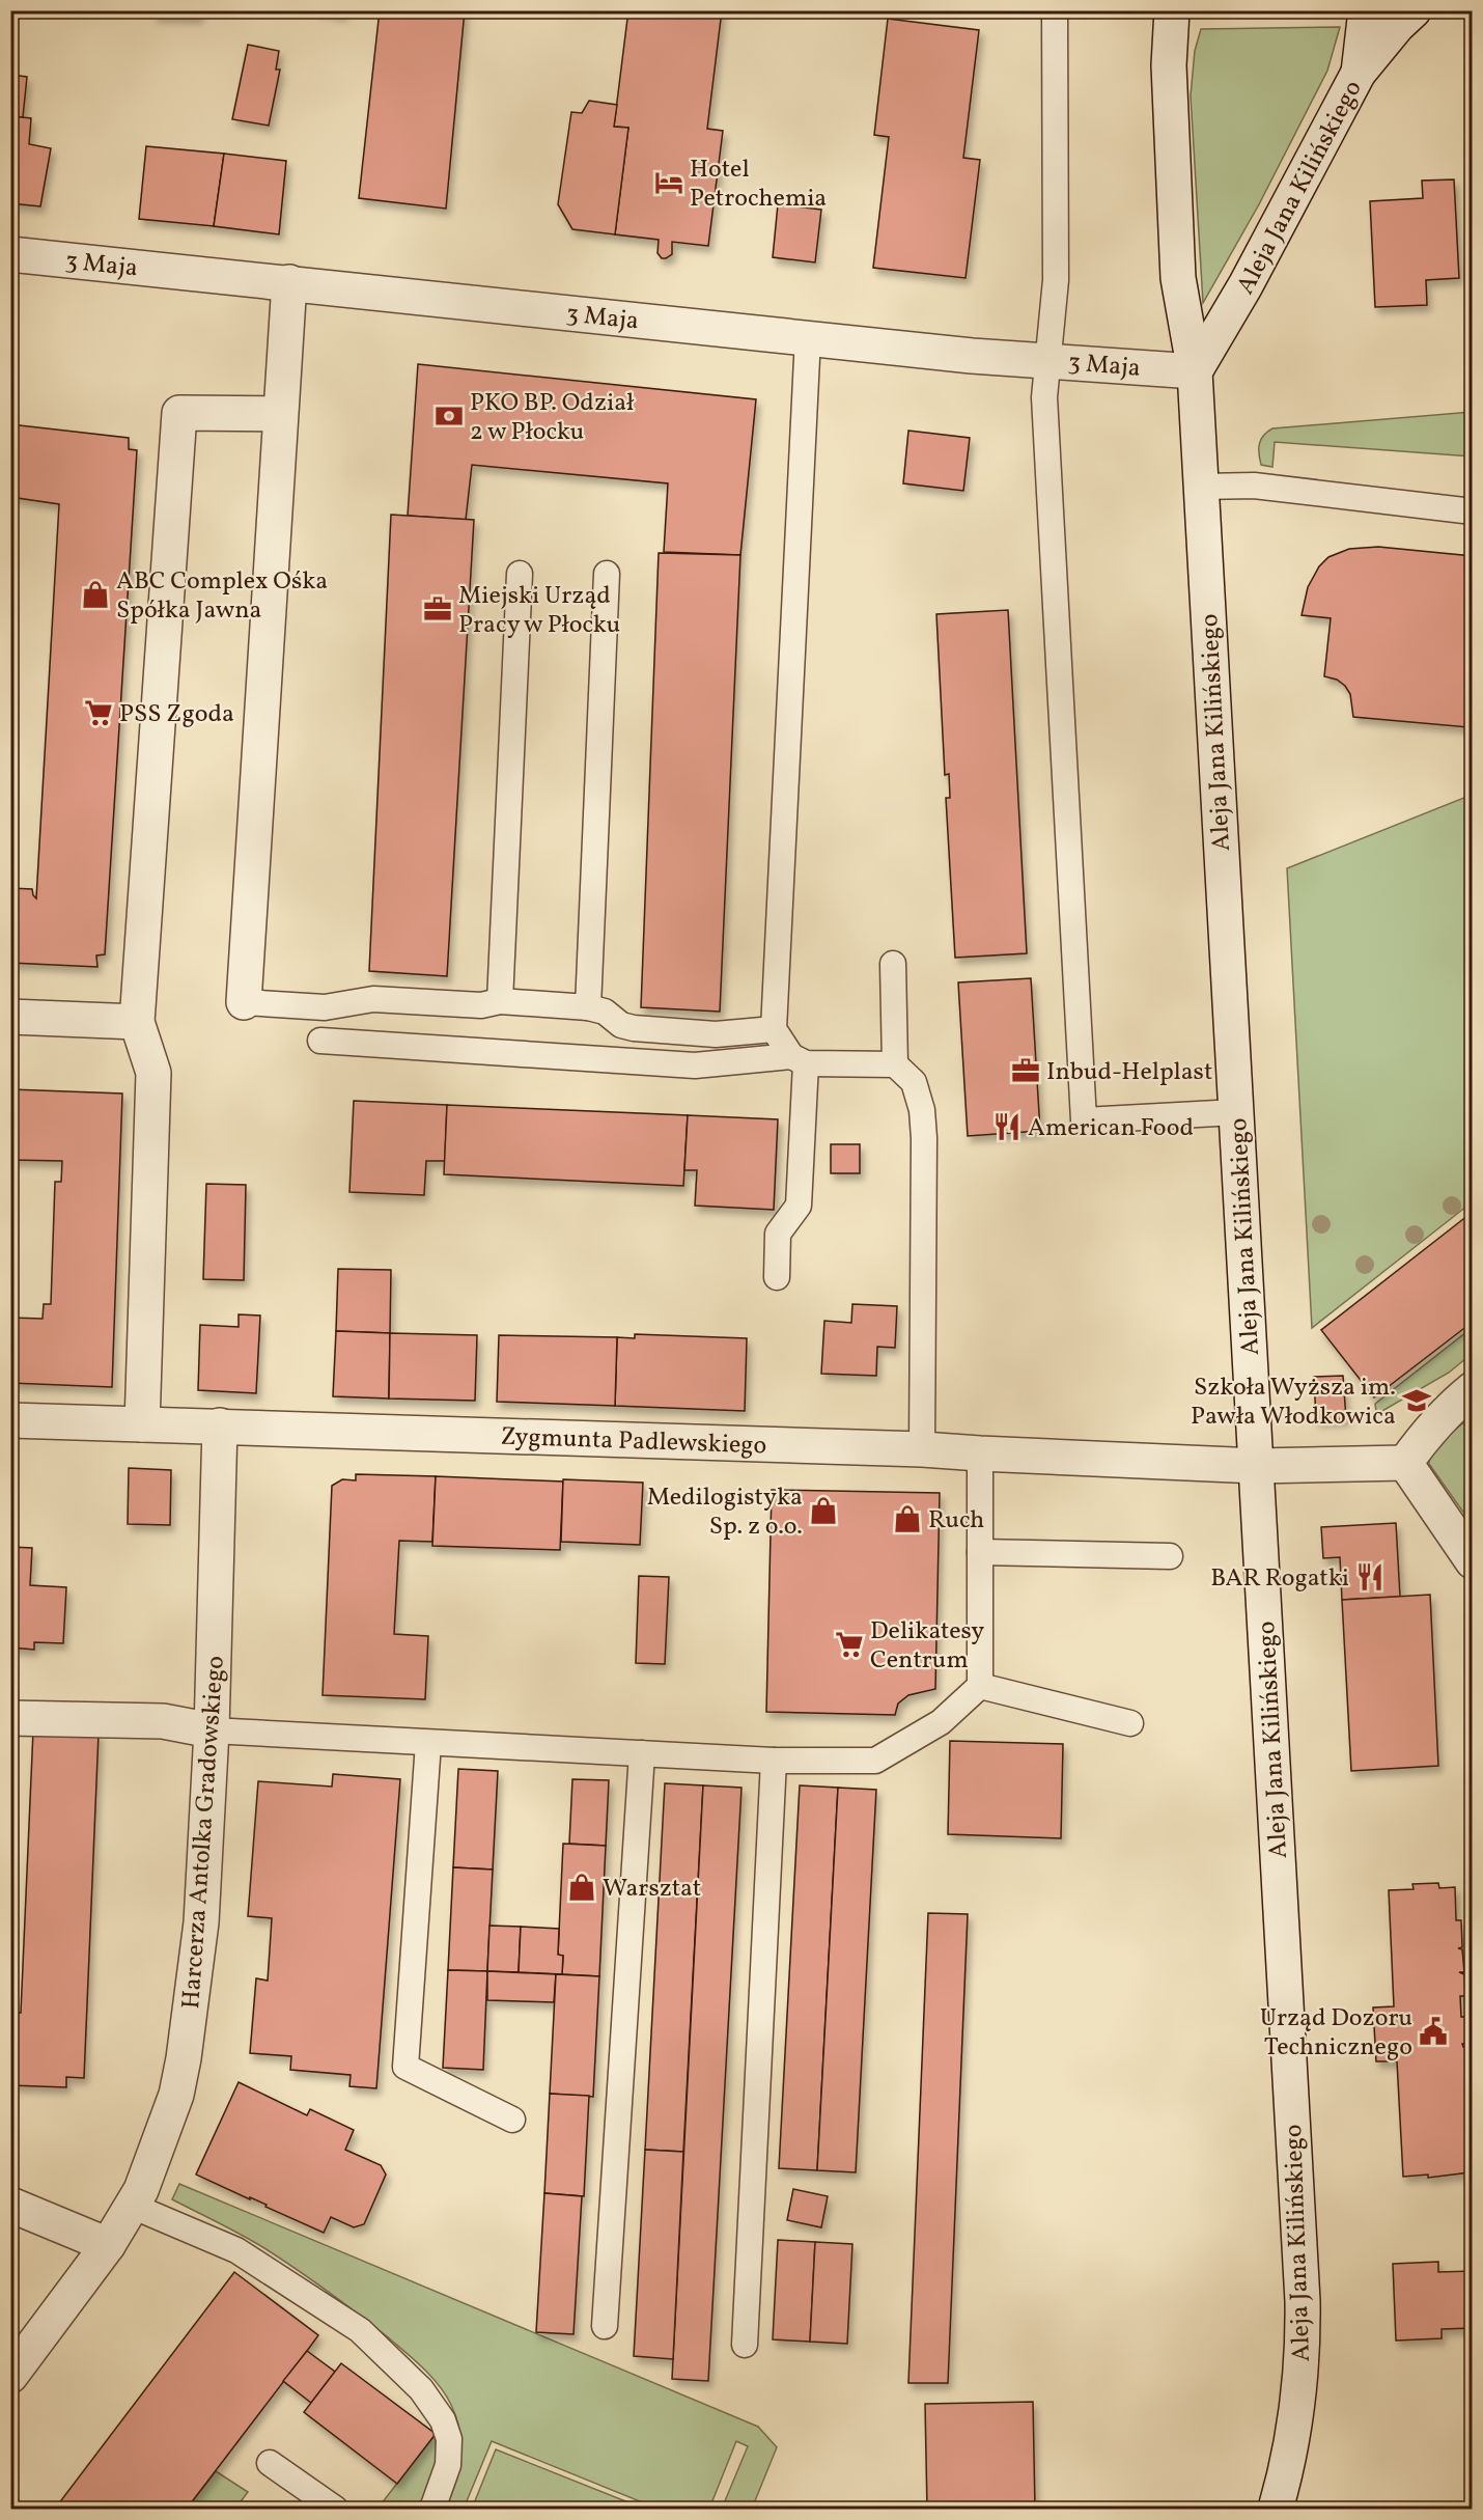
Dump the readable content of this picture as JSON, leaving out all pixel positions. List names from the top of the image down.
{
  "streets": {
    "street": [
      "Aleja Jana Kilińskiego",
      "3 Maja",
      "Zygmunta Padlewskiego",
      "Harcerza Antolka Gradowskiego"
    ]
  },
  "crossings": [
    ["Aleja Jana Kilińskiego", "3 Maja"],
    ["Aleja Jana Kilińskiego", "Zygmunta Padlewskiego"],
    ["Zygmunta Padlewskiego", "Harcerza Antolka Gradowskiego"]
  ],
  "places": {
    "hotel": ["Hotel Petrochemia"],
    "bank": ["PKO BP. Odział 2 w Płocku"],
    "shop": [
      "ABC Complex Ośka Spółka Jawna",
      "Medilogistyka Sp. z o.o.",
      "Ruch",
      "Warsztat"
    ],
    "office": ["Miejski Urząd Pracy w Płocku", "Inbud-Helplast"],
    "supermarket": ["PSS Zgoda", "Delikatesy Centrum"],
    "restaurant": ["American Food", "BAR Rogatki"],
    "school or university": ["Szkoła Wyższa im. Pawła Włodkowica"],
    "public building": ["Urząd Dozoru Technicznego"]
  }
}
